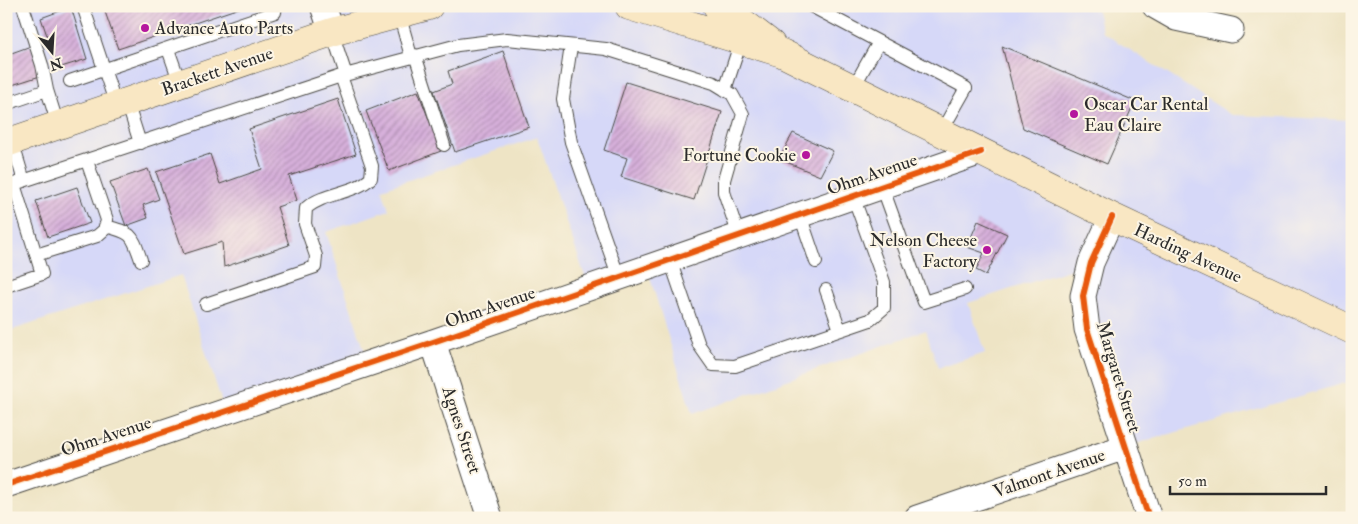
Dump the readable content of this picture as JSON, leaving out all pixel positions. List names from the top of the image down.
{
  "streets": {
    "main road": ["Brackett Avenue", "Harding Avenue"],
    "street": [
      "Ohm Avenue",
      "Margaret Street",
      "Agnes Street",
      "Valmont Avenue"
    ]
  },
  "crossings": [
    ["Ohm Avenue", "Harding Avenue"],
    ["Ohm Avenue", "Agnes Street"],
    ["Harding Avenue", "Margaret Street"],
    ["Margaret Street", "Valmont Avenue"]
  ],
  "places": [
    "Advance Auto Parts",
    "Oscar Car Rental Eau Claire",
    "Fortune Cookie",
    "Nelson Cheese Factory"
  ],
  "scale_bar": "50 m",
  "north": "bottom"
}
